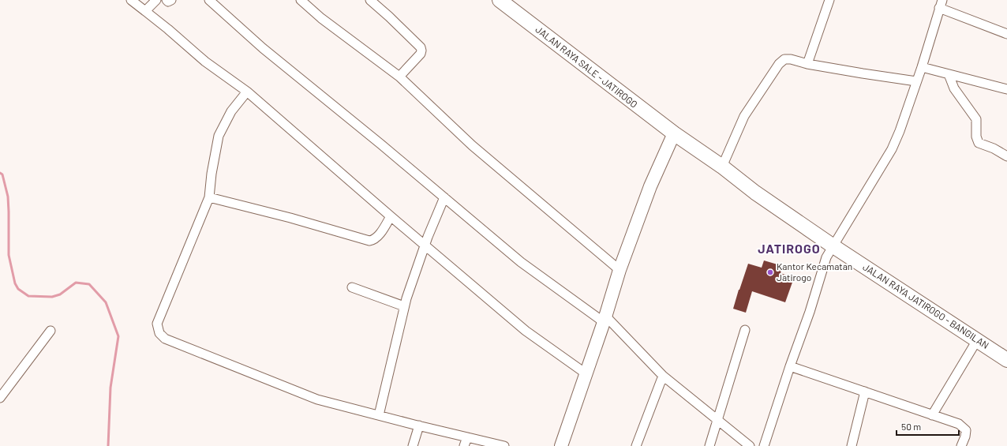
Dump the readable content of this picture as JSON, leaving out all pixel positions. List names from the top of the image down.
{
  "streets": {
    "main road": ["JALAN RAYA SALE - JATIROGO", "JALAN RAYA JATIROGO - BANGILAN"]
  },
  "crossings": [
    ["JALAN RAYA SALE - JATIROGO", "JALAN RAYA JATIROGO - BANGILAN"]
  ],
  "districts": ["JATIROGO"],
  "places": ["Kantor Kecamatan Jatirogo"],
  "scale_bar": "50 m"
}
